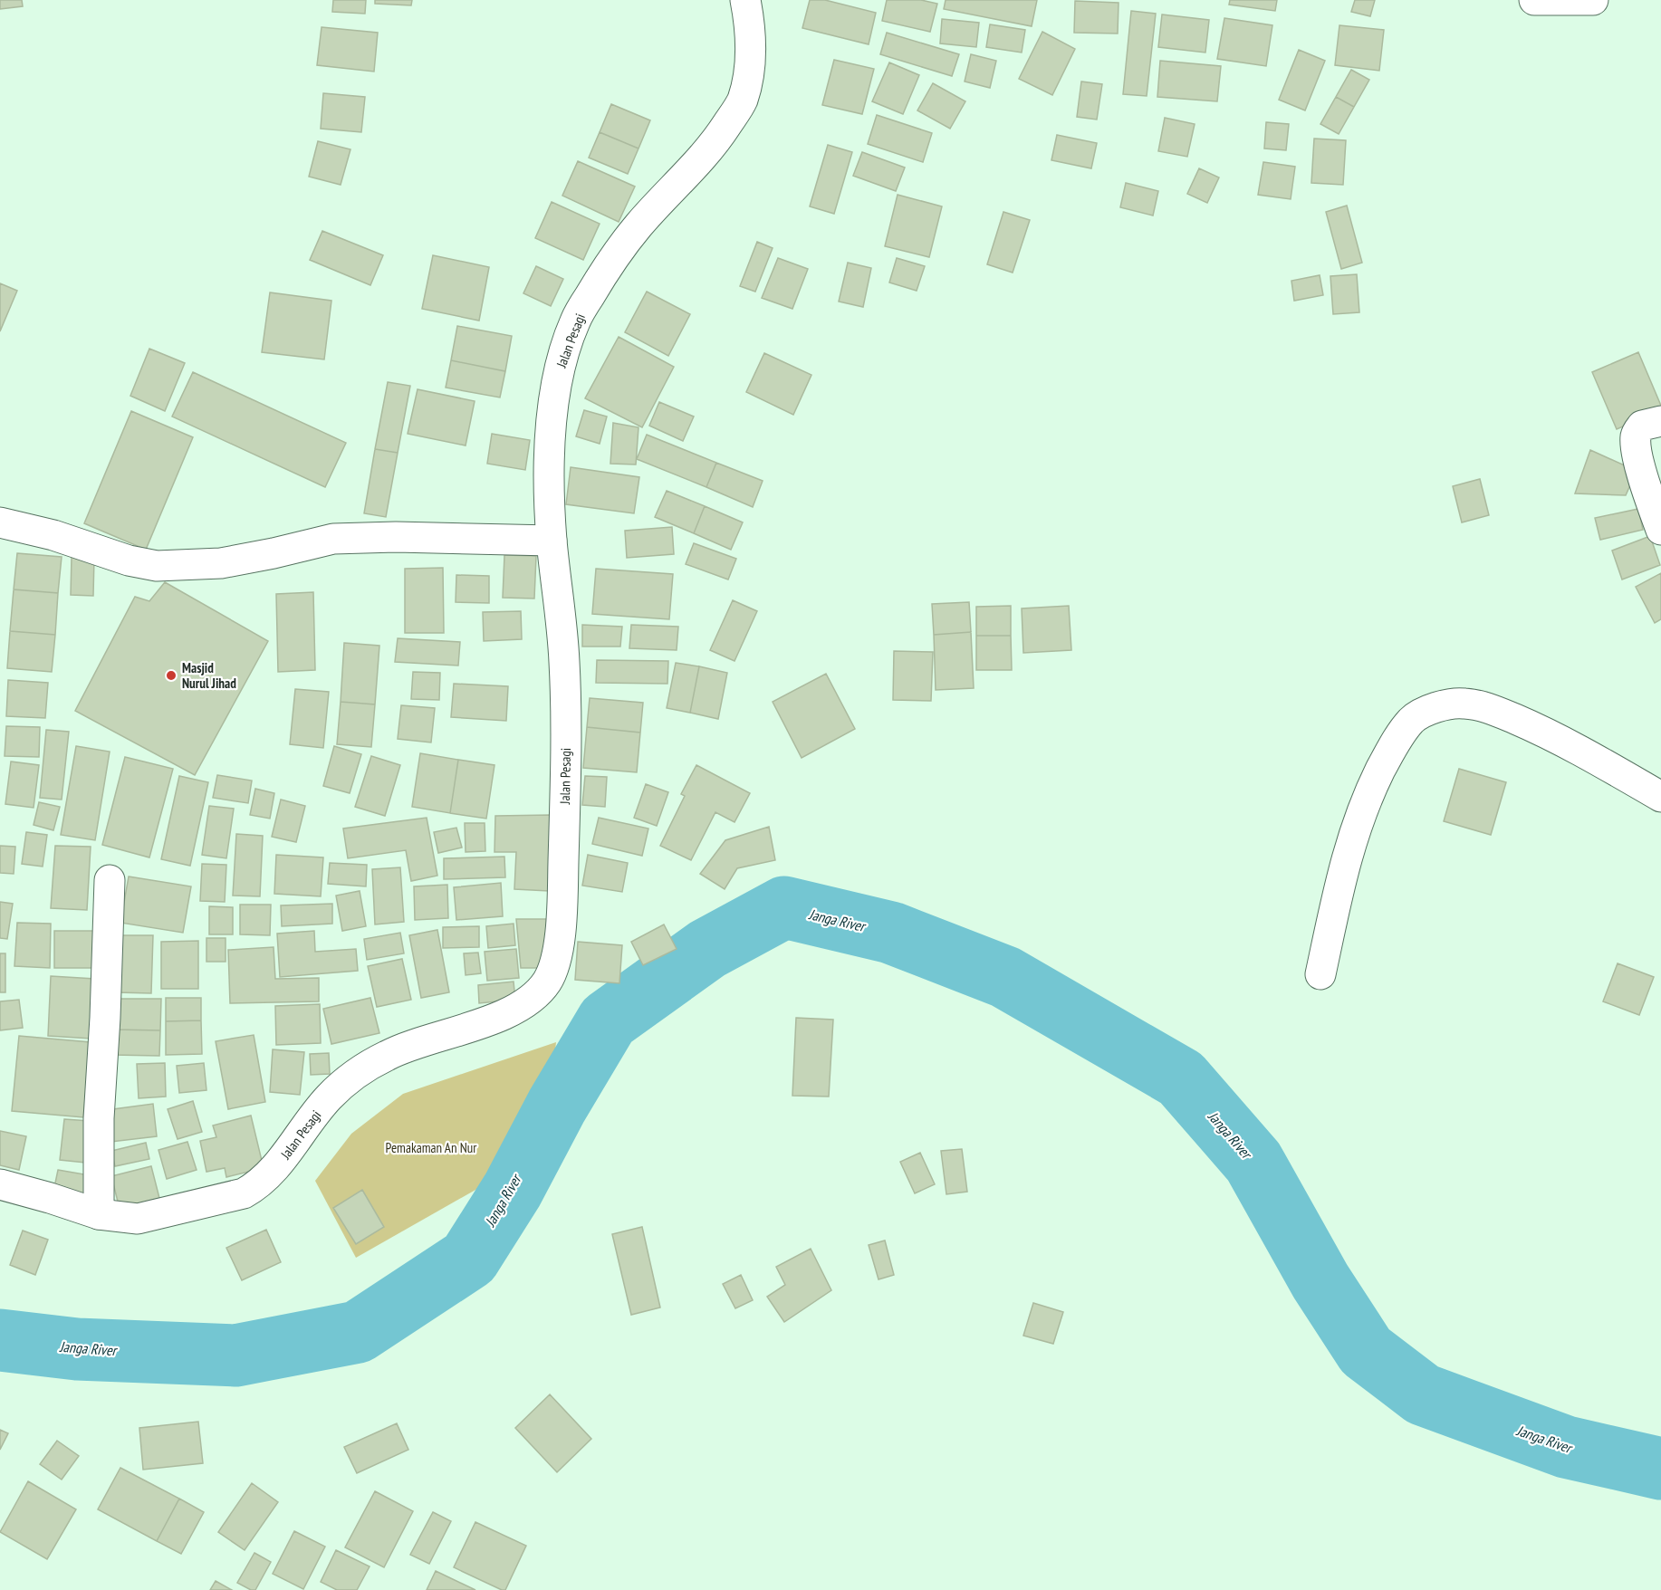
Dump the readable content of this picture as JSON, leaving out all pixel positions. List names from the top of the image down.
{
  "streets": {
    "street": ["Jalan Pesagi"]
  },
  "water": ["Janga River"],
  "parks": ["Pemakaman An Nur"],
  "places": ["Masjid Nurul Jihad"]
}
